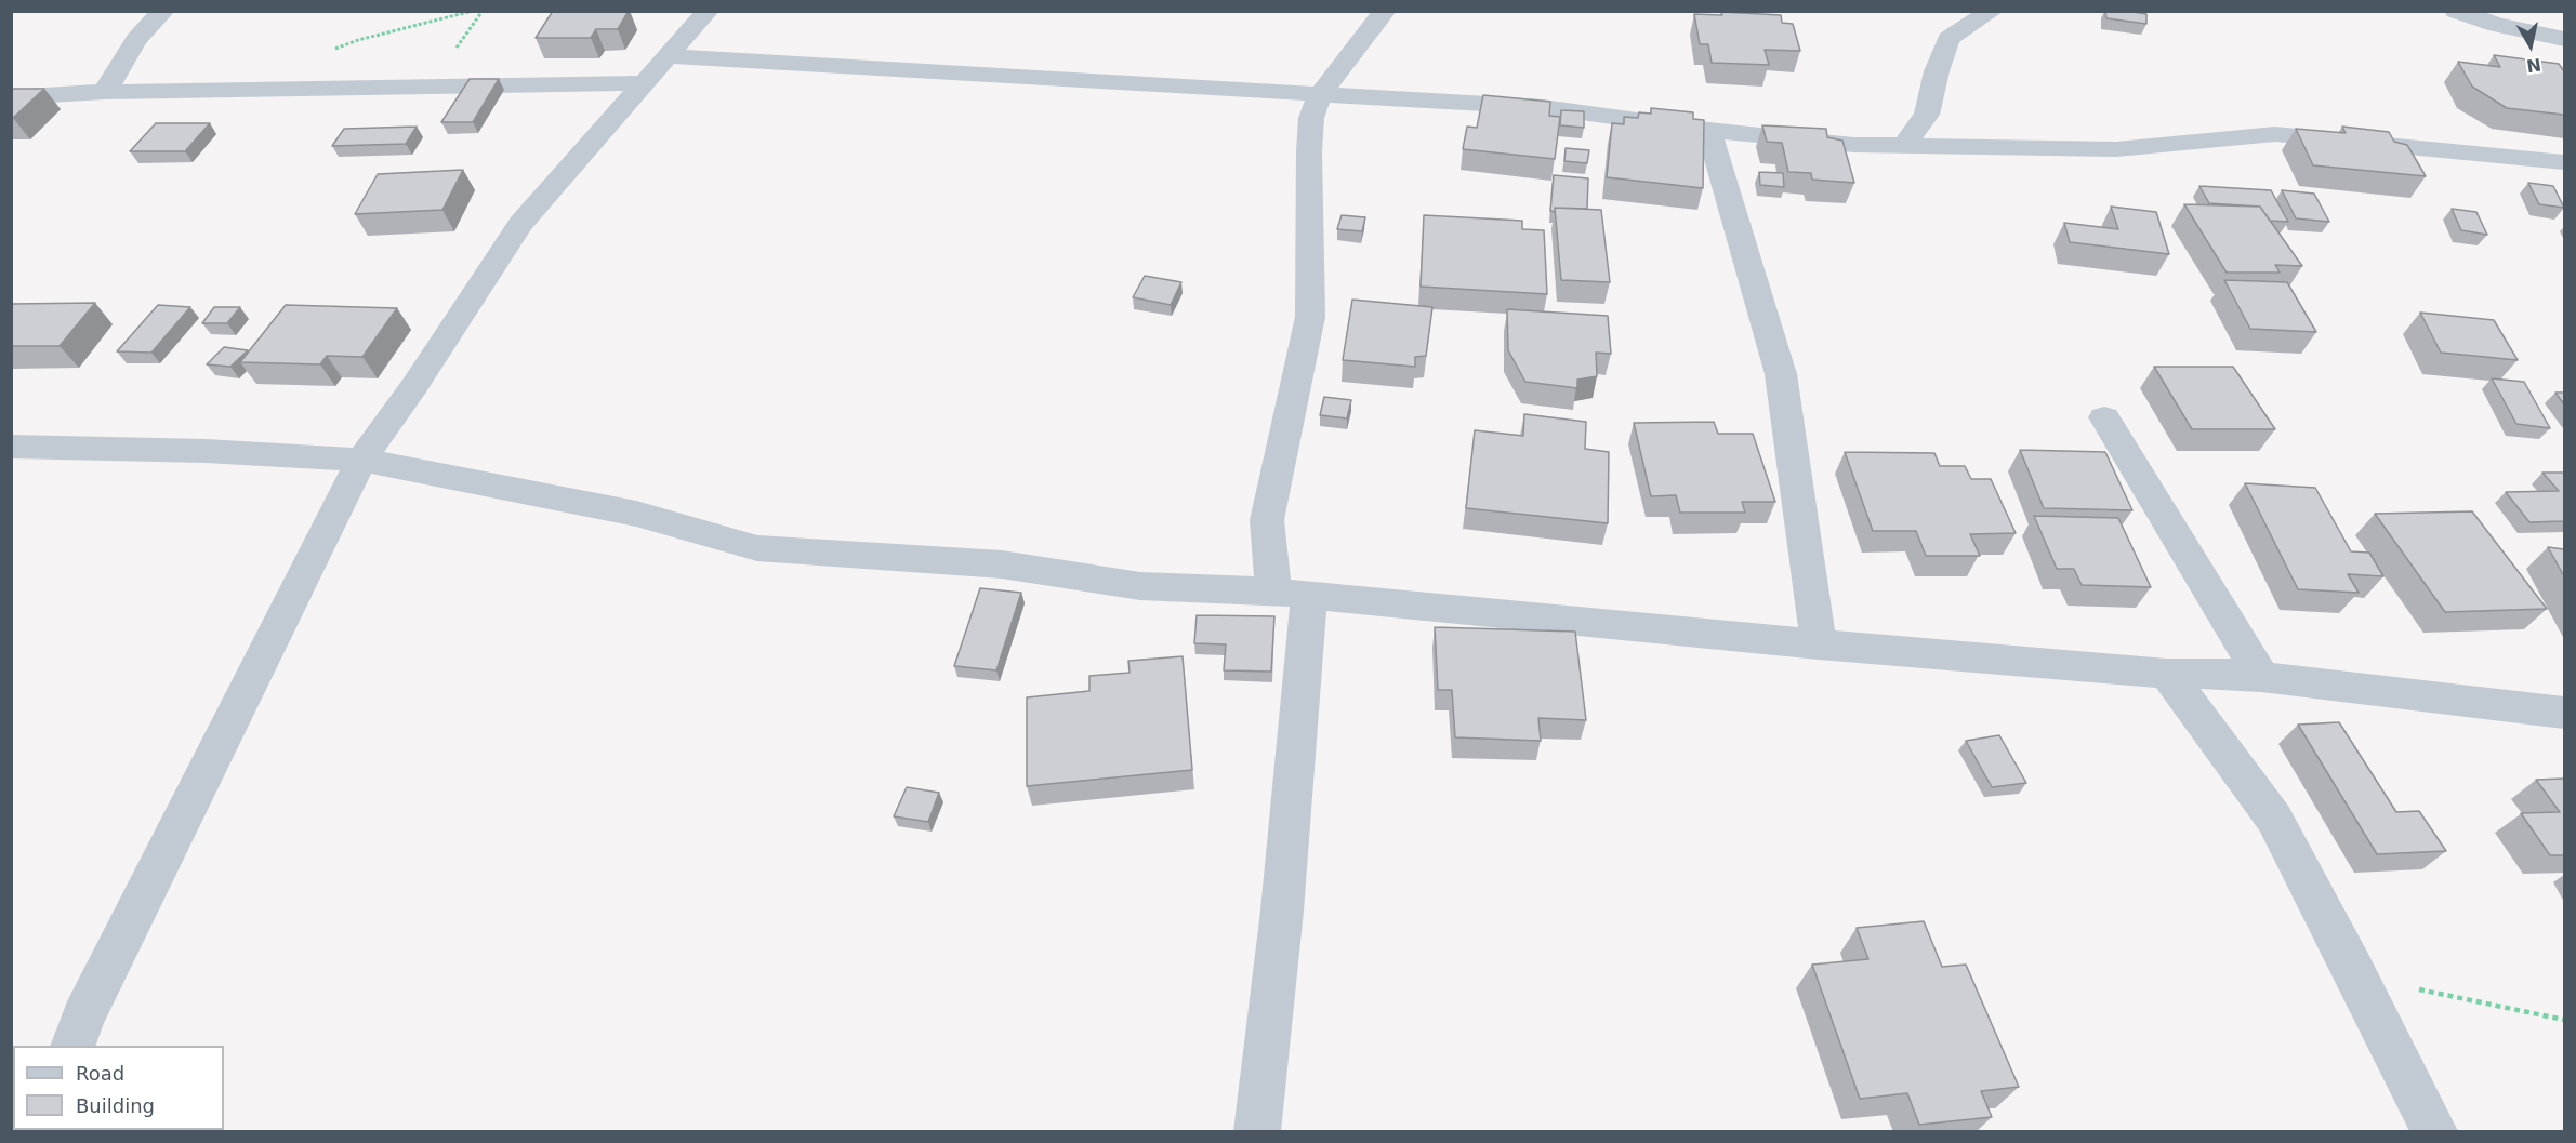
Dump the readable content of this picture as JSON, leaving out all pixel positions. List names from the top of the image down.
{
  "legend": ["Road", "Building"],
  "north": "bottom"
}
